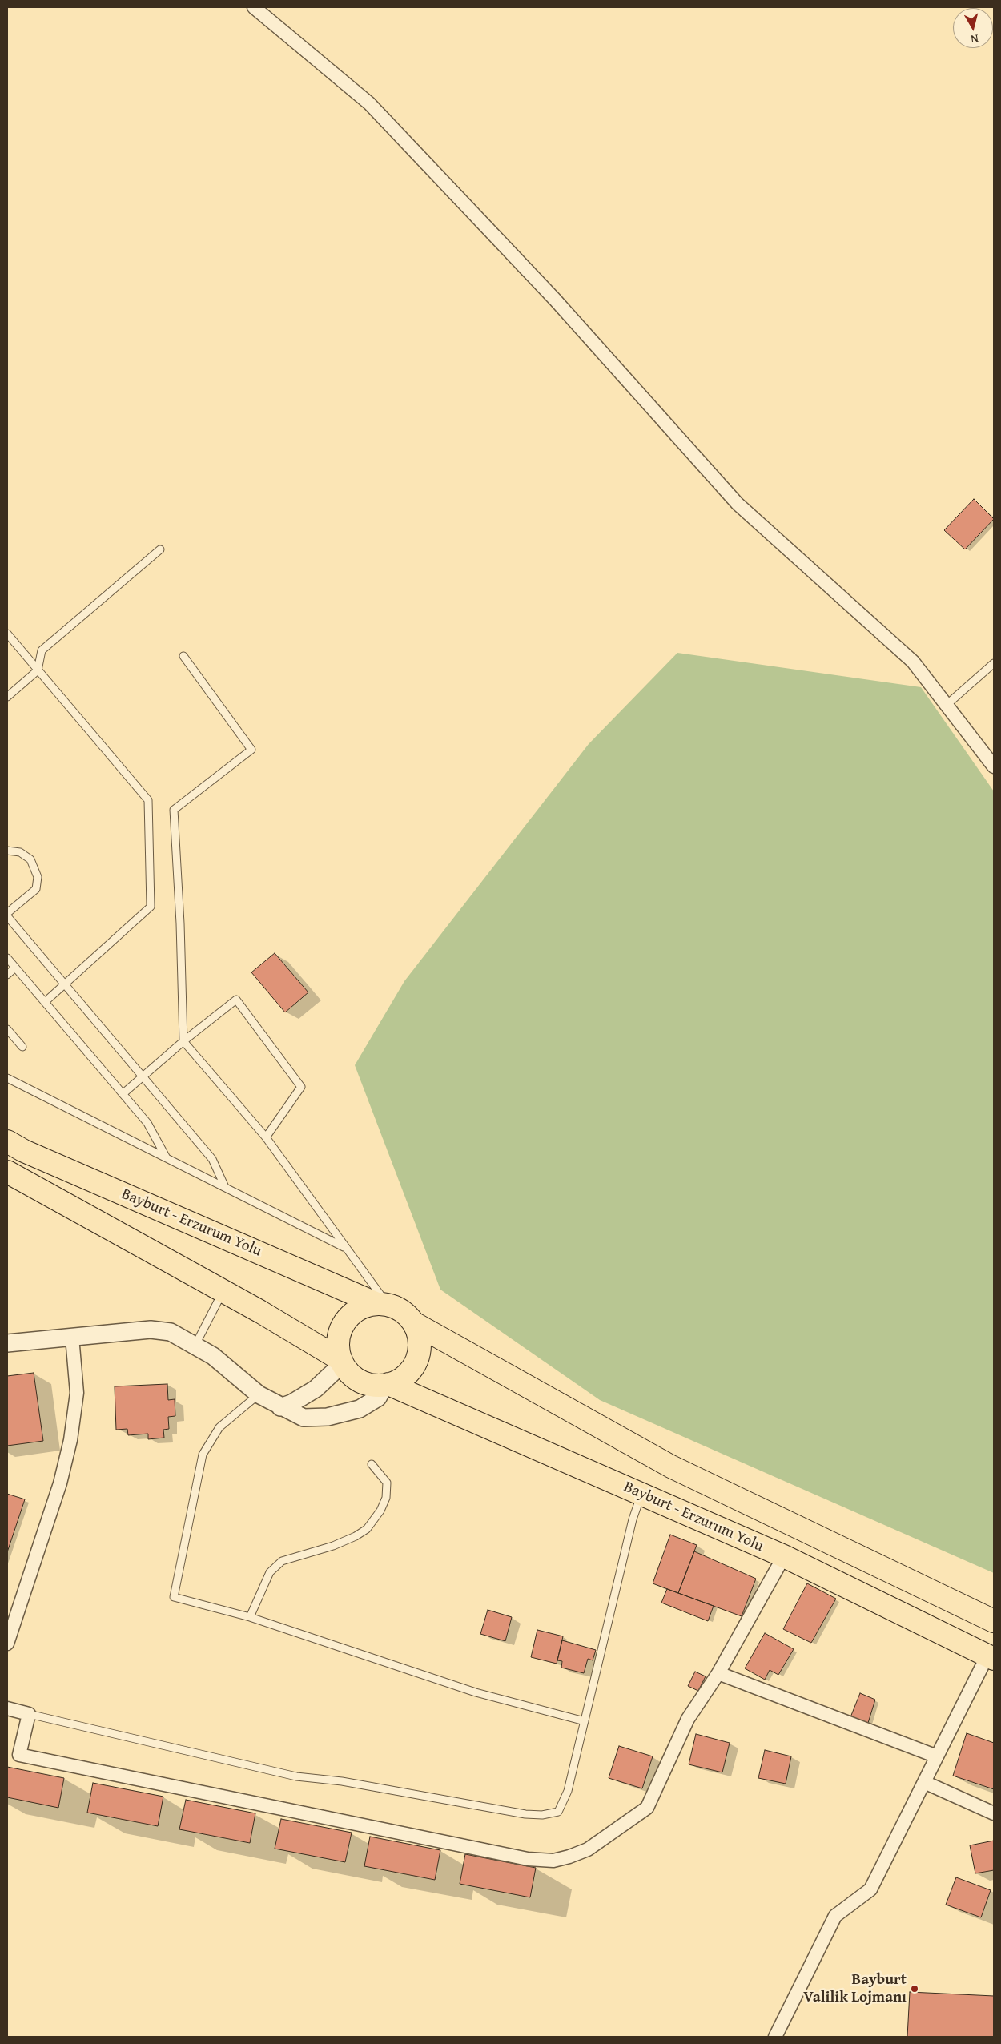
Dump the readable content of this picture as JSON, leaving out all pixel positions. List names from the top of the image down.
{
  "streets": {
    "highway": ["Bayburt - Erzurum Yolu"]
  },
  "places": ["Bayburt Valilik Lojmanı"],
  "north": "bottom"
}
